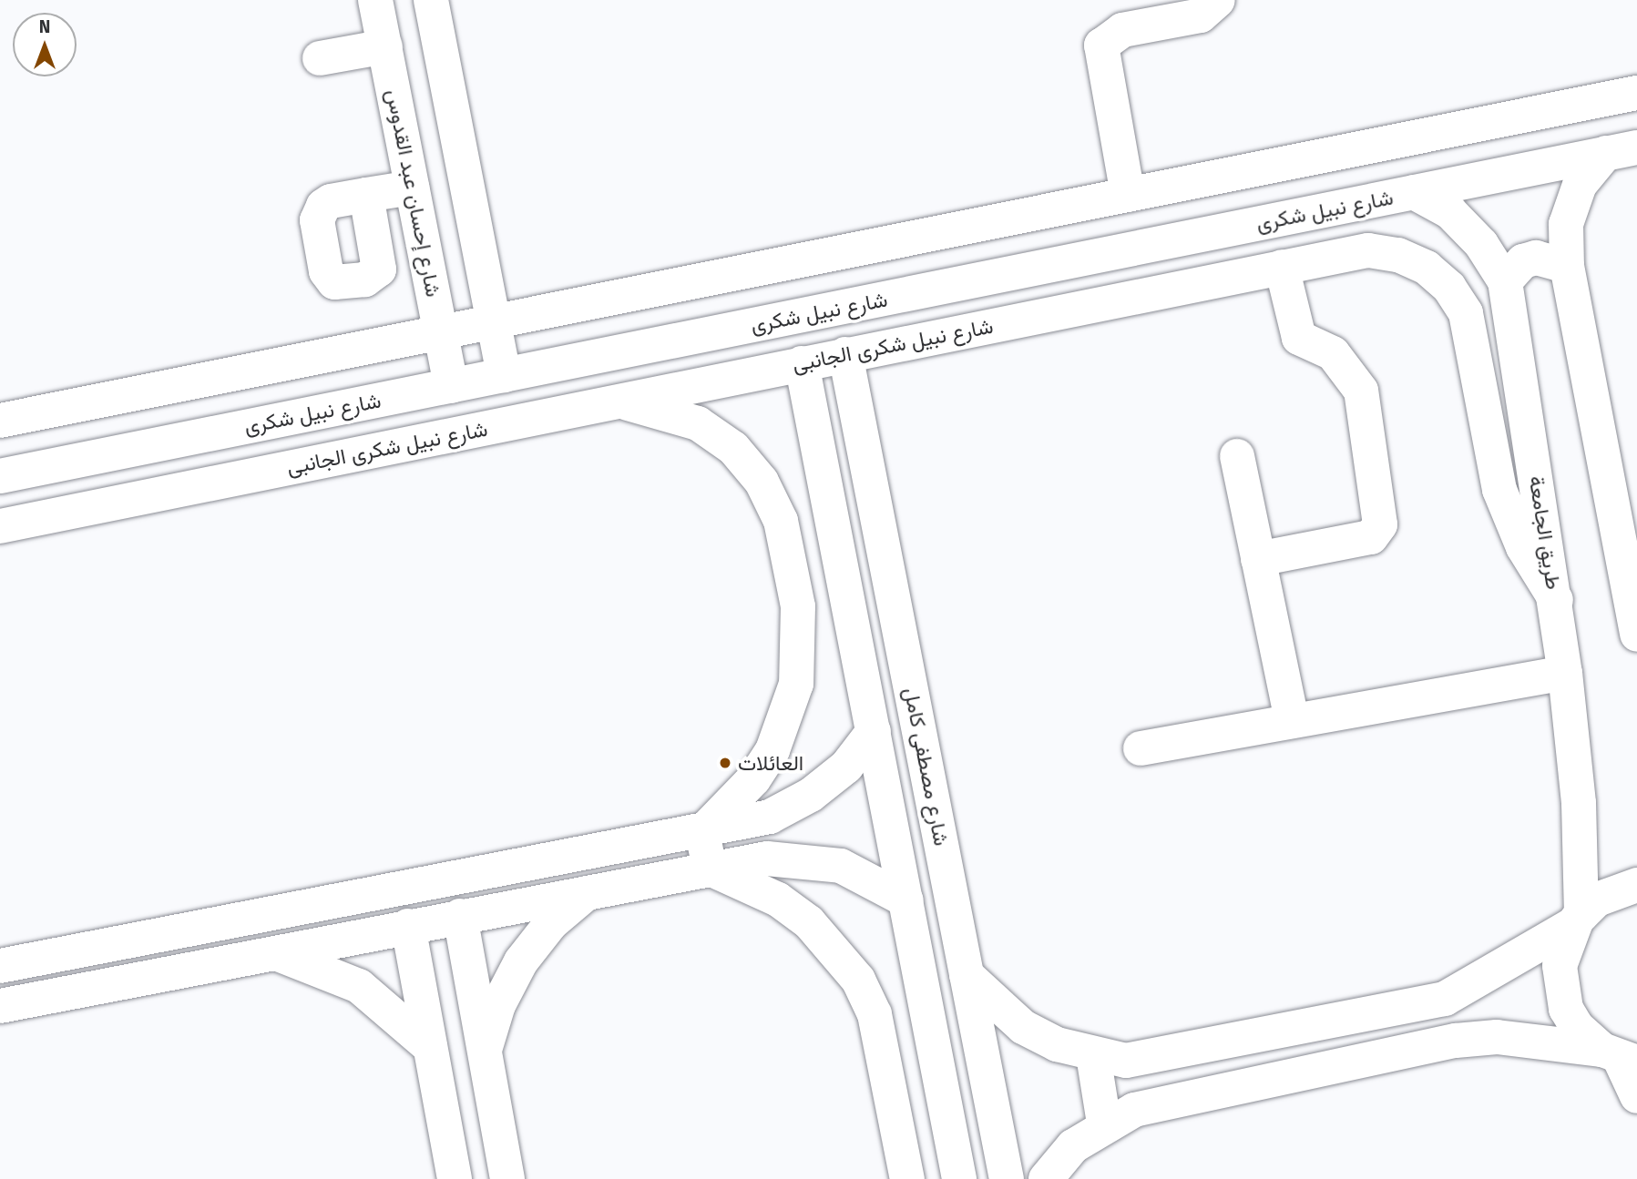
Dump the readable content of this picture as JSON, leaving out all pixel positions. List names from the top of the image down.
{
  "streets": {
    "street": [
      "شارع إحسان عبد القدوس",
      "شارع نبيل شكرى",
      "شارع نبيل شكرى الجانبى",
      "طريق الجامعة",
      "شارع مصطفى كامل"
    ]
  },
  "crossings": [
    ["شارع إحسان عبد القدوس", "شارع نبيل شكرى"],
    ["شارع نبيل شكرى", "طريق الجامعة"],
    ["شارع نبيل شكرى الجانبى", "طريق الجامعة"],
    ["شارع نبيل شكرى الجانبى", "شارع مصطفى كامل"]
  ],
  "places": ["العائلات"],
  "north": "top"
}
